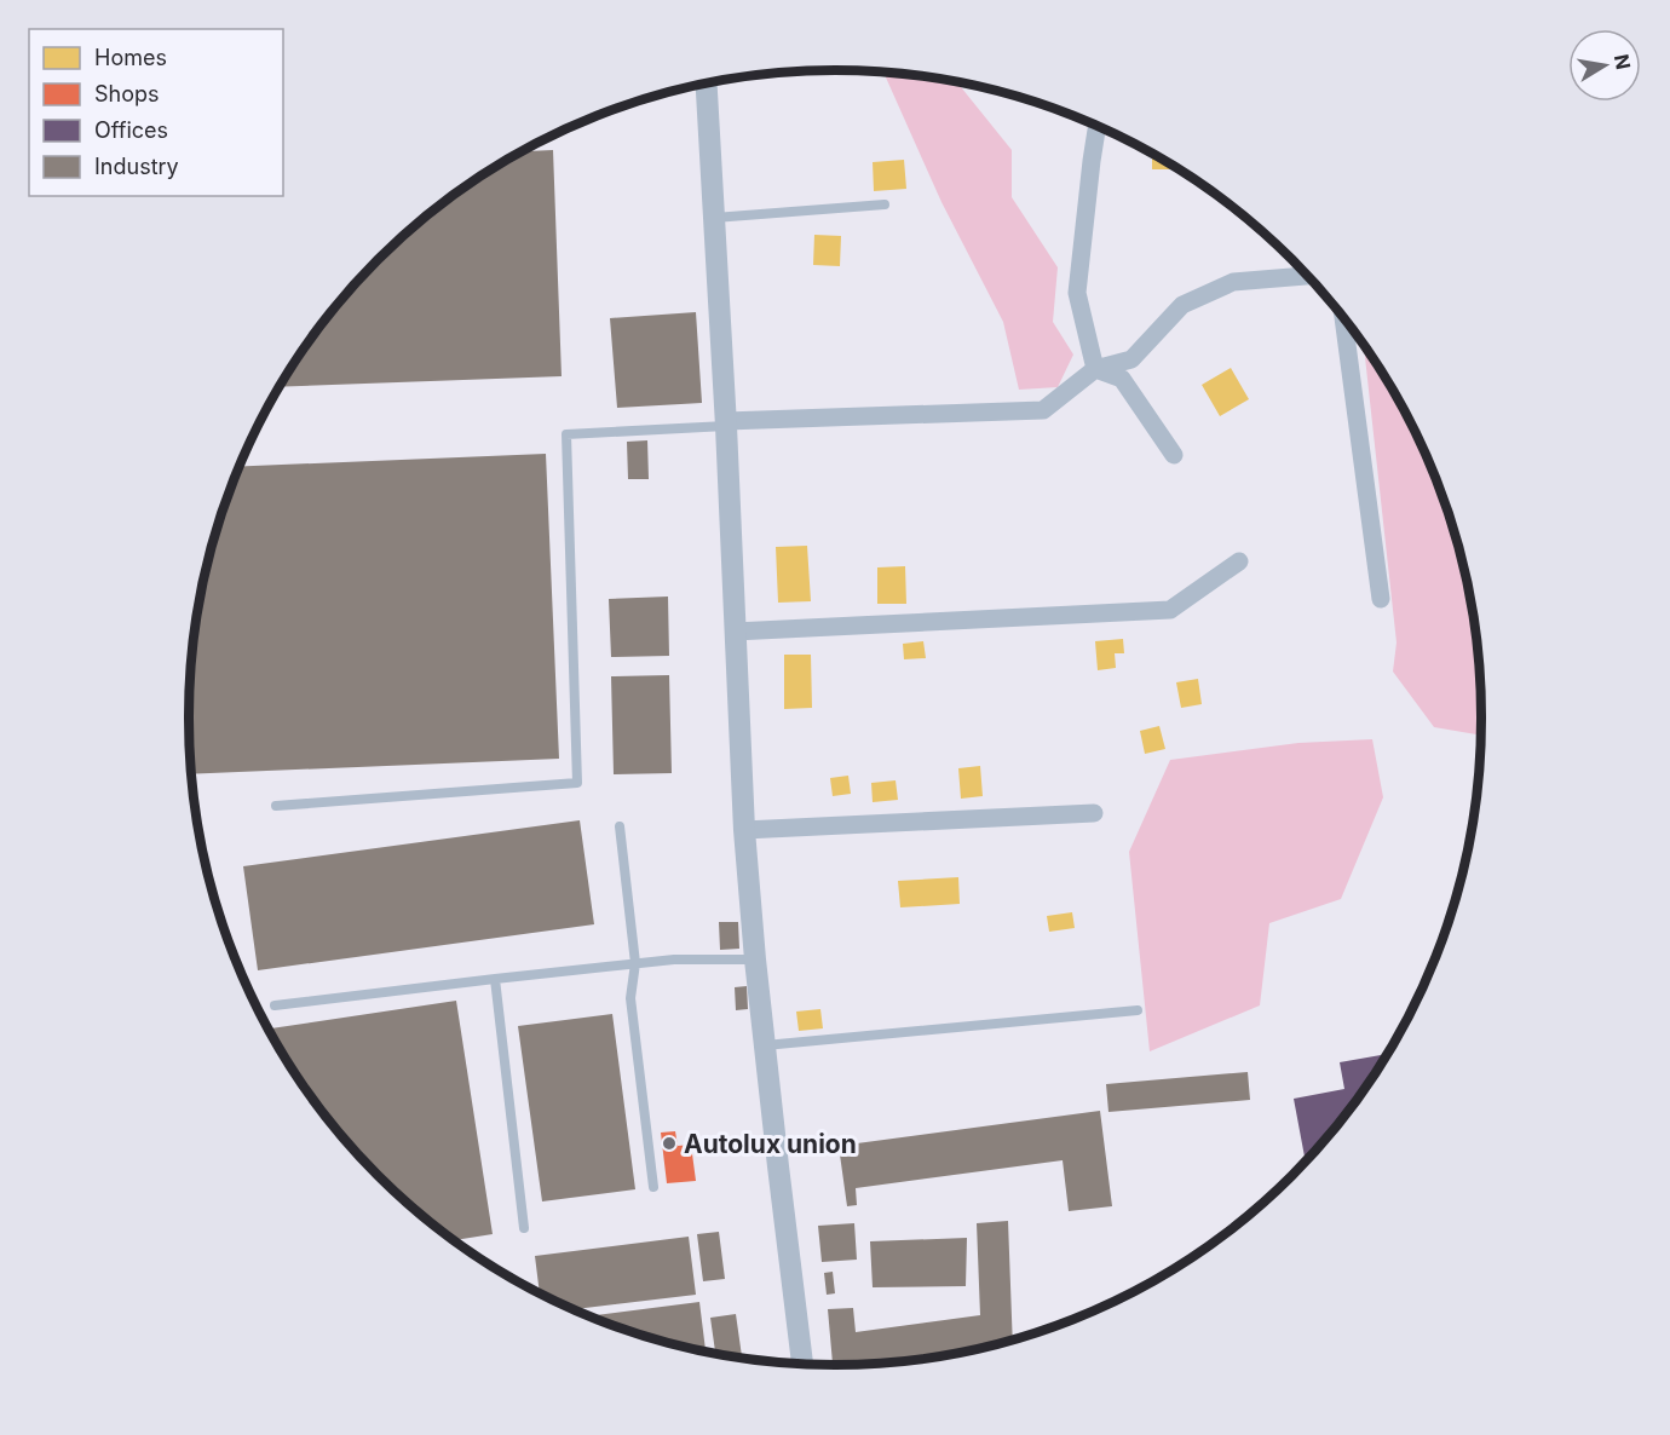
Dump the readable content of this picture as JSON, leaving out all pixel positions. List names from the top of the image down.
{
  "places": ["Autolux union"],
  "legend": [
    "Homes",
    "Shops",
    "Offices",
    "Industry"
  ],
  "north": "right"
}
